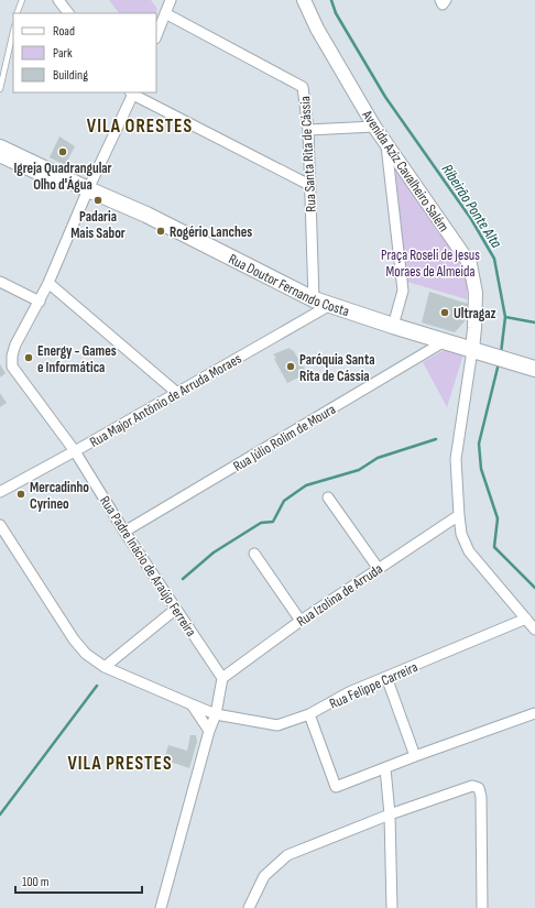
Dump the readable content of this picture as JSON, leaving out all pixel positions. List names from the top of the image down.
{
  "streets": {
    "main road": ["Avenida Aziz Cavalheiro Salém", "Rua Doutor Fernando Costa"],
    "street": [
      "Rua Santa Rita de Cássia",
      "Rua Major Antônio de Arruda Moraes",
      "Rua Júlio Rolim de Moura",
      "Rua Padre Inácio de Araújo Ferreira",
      "Rua Izolina de Arruda",
      "Rua Felippe Carreira"
    ]
  },
  "crossings": [
    ["Rua Santa Rita de Cássia", "Rua Doutor Fernando Costa"],
    ["Avenida Aziz Cavalheiro Salém", "Rua Doutor Fernando Costa"],
    ["Rua Doutor Fernando Costa", "Rua Major Antônio de Arruda Moraes"],
    ["Rua Doutor Fernando Costa", "Rua Júlio Rolim de Moura"],
    ["Rua Doutor Fernando Costa", "Rua Padre Inácio de Araújo Ferreira"],
    ["Rua Major Antônio de Arruda Moraes", "Rua Padre Inácio de Araújo Ferreira"],
    ["Rua Júlio Rolim de Moura", "Rua Padre Inácio de Araújo Ferreira"],
    ["Rua Padre Inácio de Araújo Ferreira", "Rua Izolina de Arruda"]
  ],
  "districts": ["VILA ORESTES", "VILA PRESTES"],
  "water": ["Ribeirão Ponte Alta"],
  "parks": ["Praça Roseli de Jesus Moraes de Almeida"],
  "places": [
    "Igreja Quadrangular Olho d'Água",
    "Padaria Mais Sabor",
    "Rogério Lanches",
    "Ultragaz",
    "Energy - Games e Informática",
    "Paróquia Santa Rita de Cássia",
    "Mercadinho Cyrineo"
  ],
  "legend": ["Road", "Park", "Building"],
  "scale_bar": "100 m"
}
